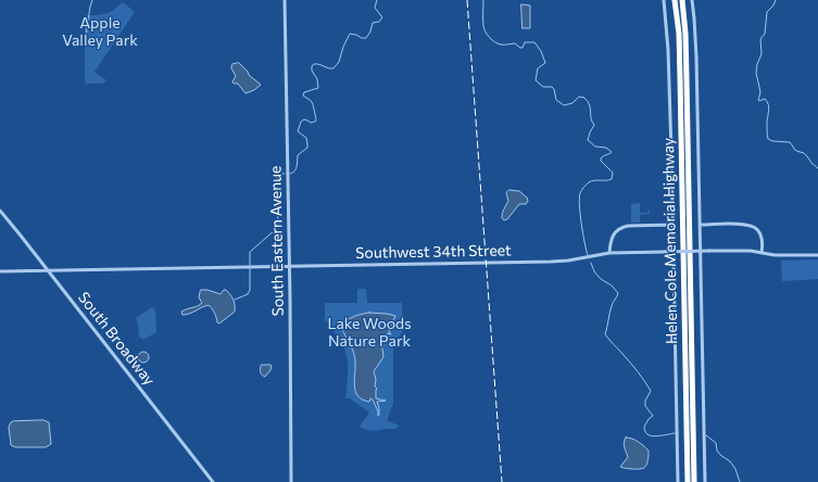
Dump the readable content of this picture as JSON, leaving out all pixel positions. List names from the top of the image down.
{
  "streets": {
    "highway": ["Helen Cole Memorial Highway"],
    "street": ["South Eastern Avenue", "Southwest 34th Street", "South Broadway"]
  },
  "crossings": [
    ["South Eastern Avenue", "Southwest 34th Street"],
    ["Southwest 34th Street", "South Broadway"]
  ],
  "parks": ["Apple Valley Park", "Lake Woods Nature Park"]
}
